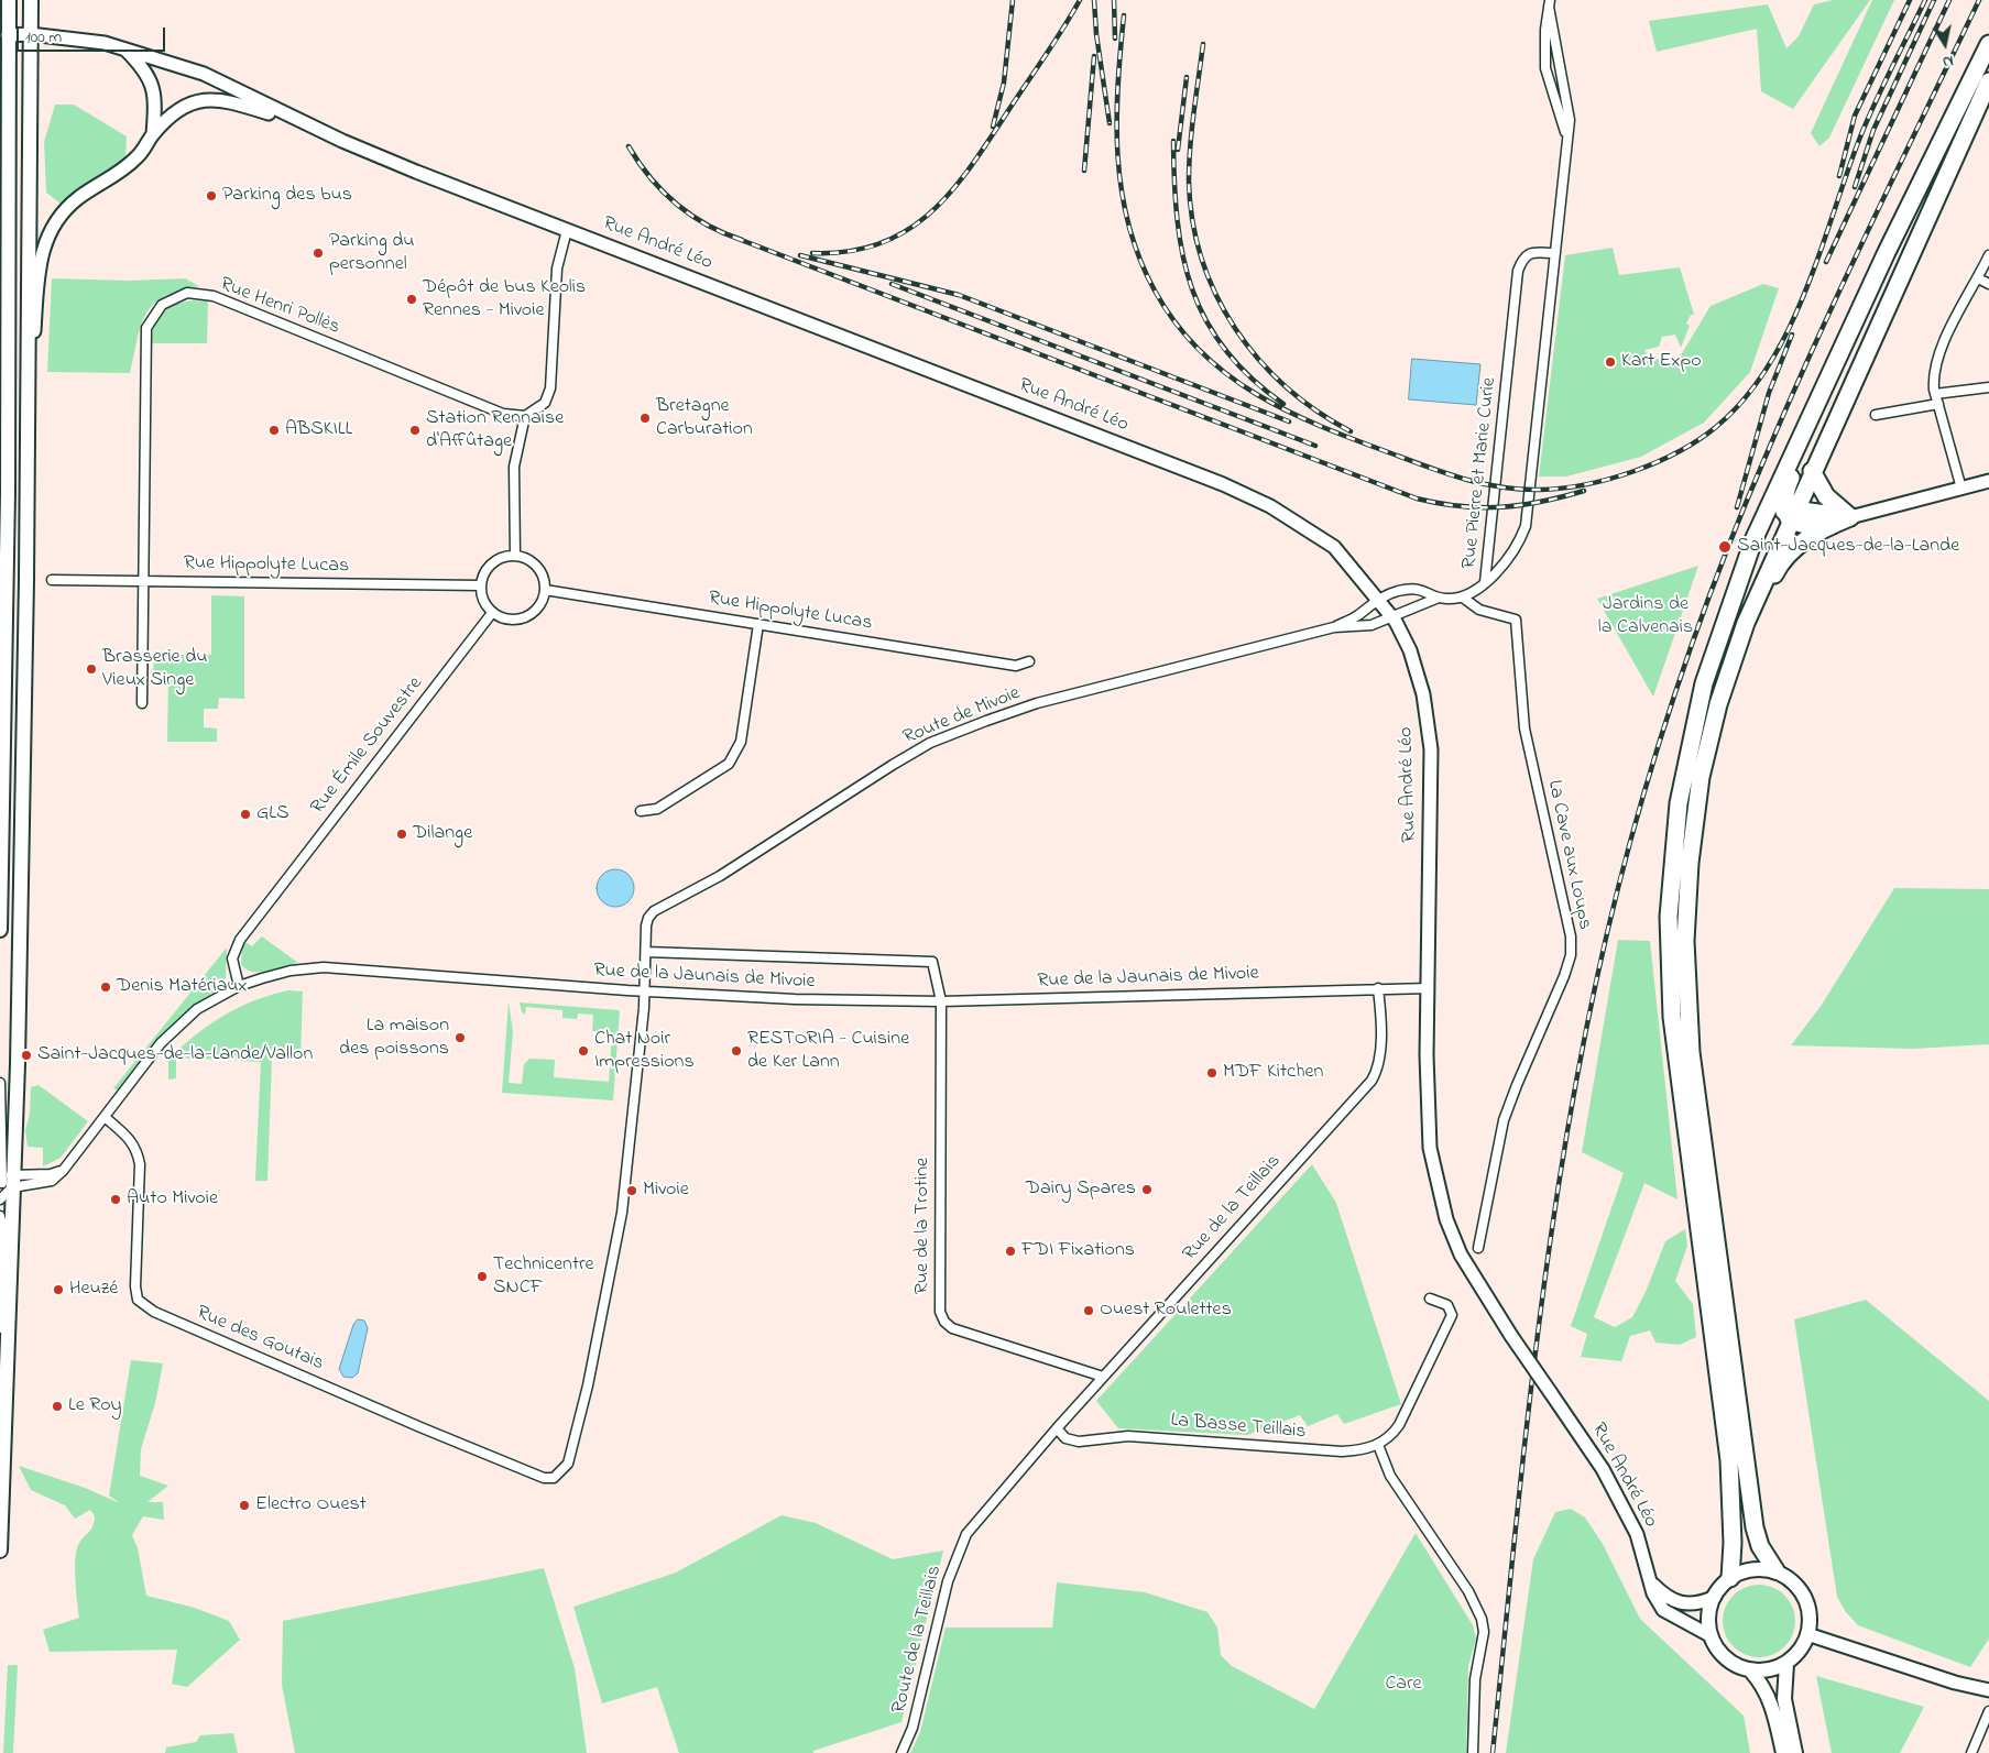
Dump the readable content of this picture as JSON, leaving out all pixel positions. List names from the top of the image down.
{
  "streets": {
    "street": [
      "Rue André Léo",
      "Rue Henri Pollès",
      "Rue Pierre et Marie Curie",
      "Rue Hippolyte Lucas",
      "Route de Mivoie",
      "Rue Émile Souvestre",
      "La Cave aux Loups",
      "Rue de la Jaunais de Mivoie",
      "Rue de la Teillais",
      "Rue de la Trotine",
      "Rue des Goutais",
      "La Basse Teillais",
      "Route de la Teillais"
    ]
  },
  "crossings": [
    ["Rue André Léo", "Route de Mivoie"],
    ["Rue André Léo", "Rue de la Jaunais de Mivoie"],
    ["Rue Henri Pollès", "Rue Hippolyte Lucas"],
    ["Rue Hippolyte Lucas", "Rue Émile Souvestre"],
    ["Route de Mivoie", "Rue de la Jaunais de Mivoie"],
    ["Route de Mivoie", "Rue de la Trotine"],
    ["Route de Mivoie", "Rue des Goutais"],
    ["Rue Émile Souvestre", "Rue de la Jaunais de Mivoie"],
    ["Rue de la Jaunais de Mivoie", "Rue de la Teillais"],
    ["Rue de la Jaunais de Mivoie", "Rue de la Trotine"],
    ["Rue de la Jaunais de Mivoie", "Rue des Goutais"],
    ["Rue de la Teillais", "Rue de la Trotine"],
    ["Rue de la Teillais", "La Basse Teillais"],
    ["Rue de la Teillais", "Route de la Teillais"],
    ["La Basse Teillais", "Route de la Teillais"]
  ],
  "parks": ["Jardins de la Calvenais", "Care"],
  "places": [
    "Parking des bus",
    "Parking du personnel",
    "Dépôt de bus Keolis Rennes - Mivoie",
    "Kart Expo",
    "Bretagne Carburation",
    "ABSKILL",
    "Station Rennaise d'Affûtage",
    "Saint-Jacques-de-la-Lande",
    "Brasserie du Vieux Singe",
    "GLS",
    "Dilange",
    "Denis Matériaux",
    "La maison des poissons",
    "Chat Noir Impressions",
    "RESTORIA - Cuisine de Ker Lann",
    "Saint-Jacques-de-la-Lande/Vallon",
    "MDF Kitchen",
    "Dairy Spares",
    "Mivoie",
    "Auto Mivoie",
    "FDI Fixations",
    "Technicentre SNCF",
    "Heuzé",
    "Ouest Roulettes",
    "Le Roy",
    "Electro Ouest"
  ],
  "scale_bar": "100 m",
  "north": "bottom"
}
